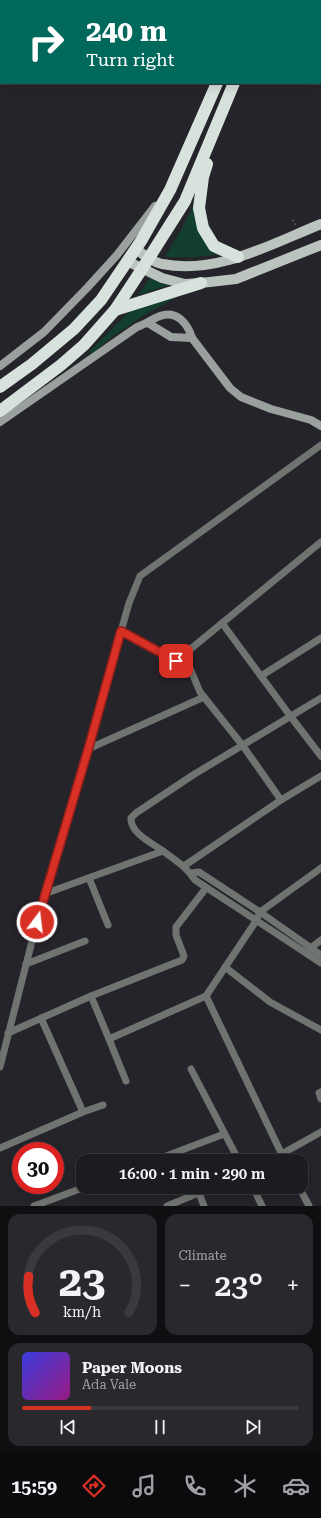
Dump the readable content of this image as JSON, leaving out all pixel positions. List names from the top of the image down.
{
  "page": {
    "turn": ["240 m", "Turn right"],
    "limit": "30",
    "trip": "16:00 · 1 min · 290 m",
    "tile": "Climate",
    "heat": ["−", "23°", "+"],
    "song": ["Paper Moons", "Ada Vale"],
    "tabs": "15:59",
    "gauge": ["23", "km/h"]
  }
}
